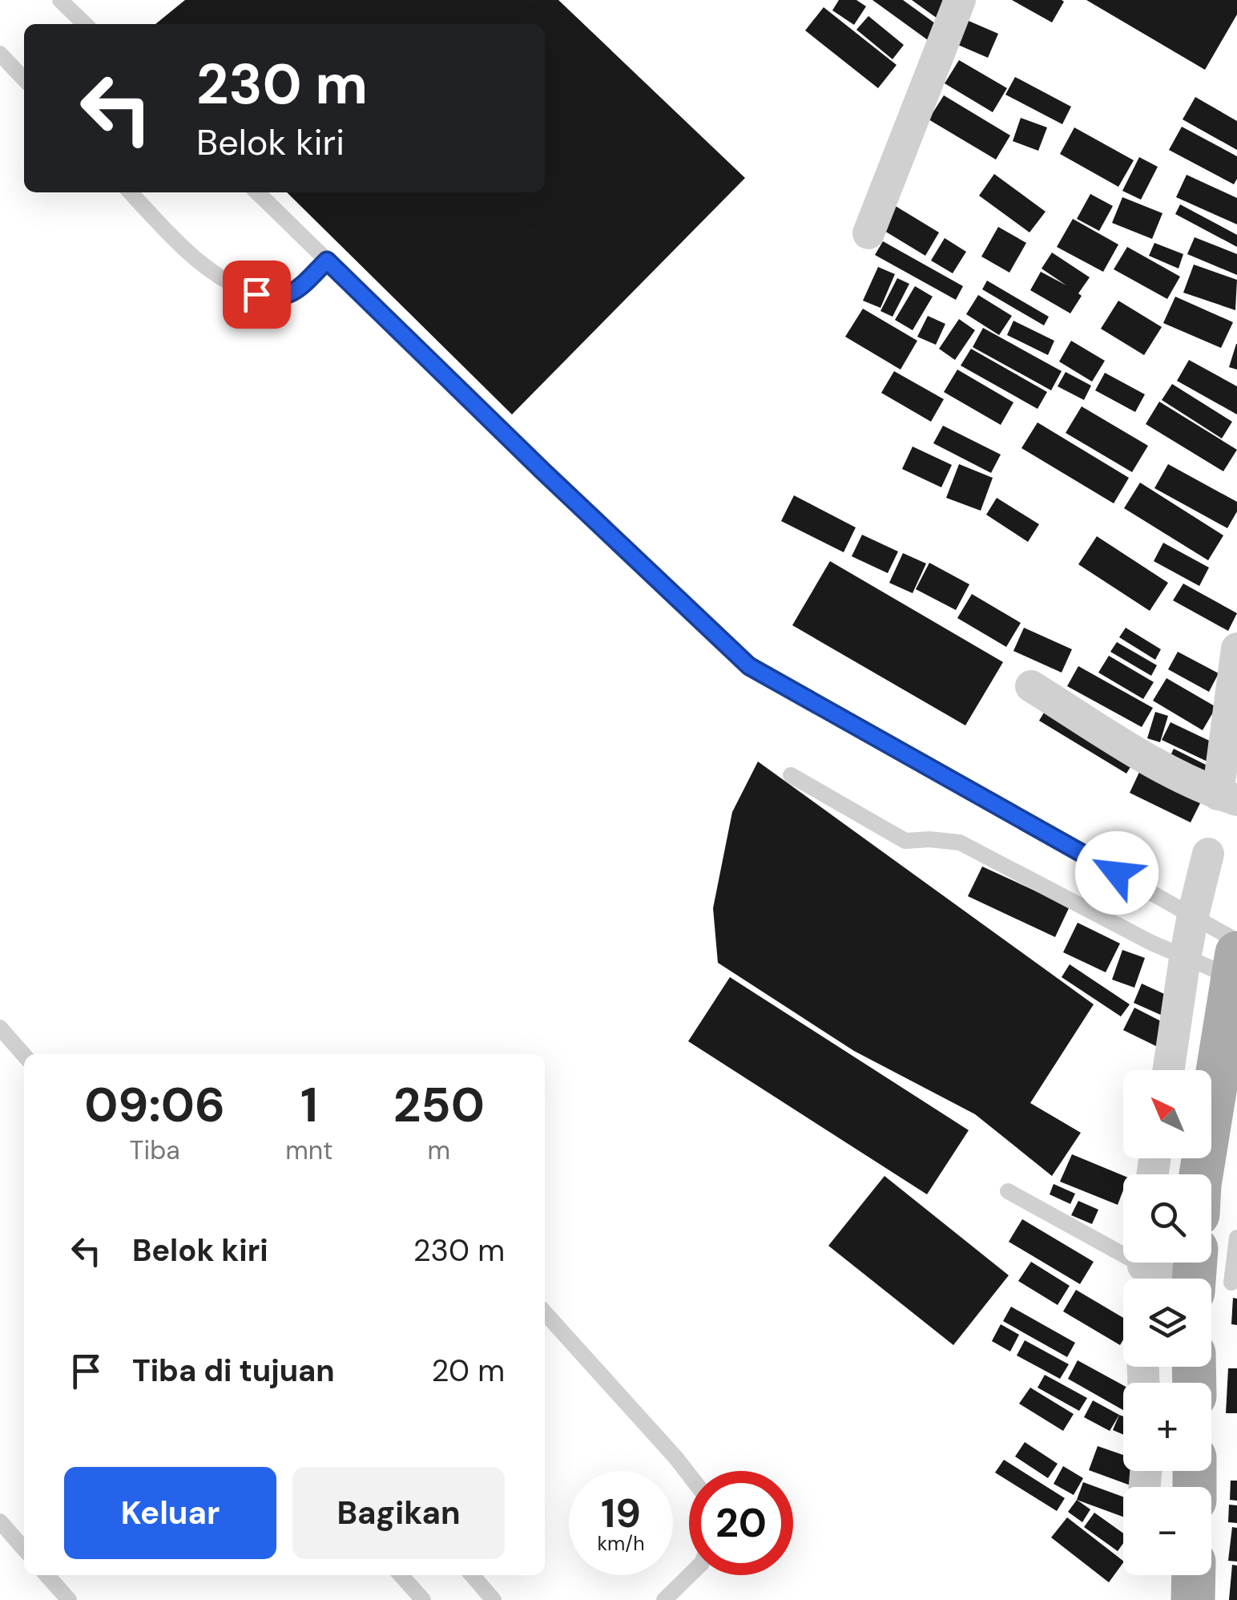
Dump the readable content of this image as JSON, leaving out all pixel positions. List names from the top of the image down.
{
  "north": "top left",
  "page": {
    "turn": ["230 m", "Belok kiri"],
    "eta": [
      "09:06",
      "Tiba",
      "1",
      "mnt",
      "250",
      "m"
    ],
    "map_buttons": ["+", "−"],
    "list": [
      {
        "name": "Belok kiri",
        "value": "230 m"
      },
      {
        "name": "Tiba di tujuan",
        "value": "20 m"
      }
    ],
    "buttons": ["Keluar", "Bagikan"],
    "speed": "19 km/h",
    "limit": "20"
  }
}
